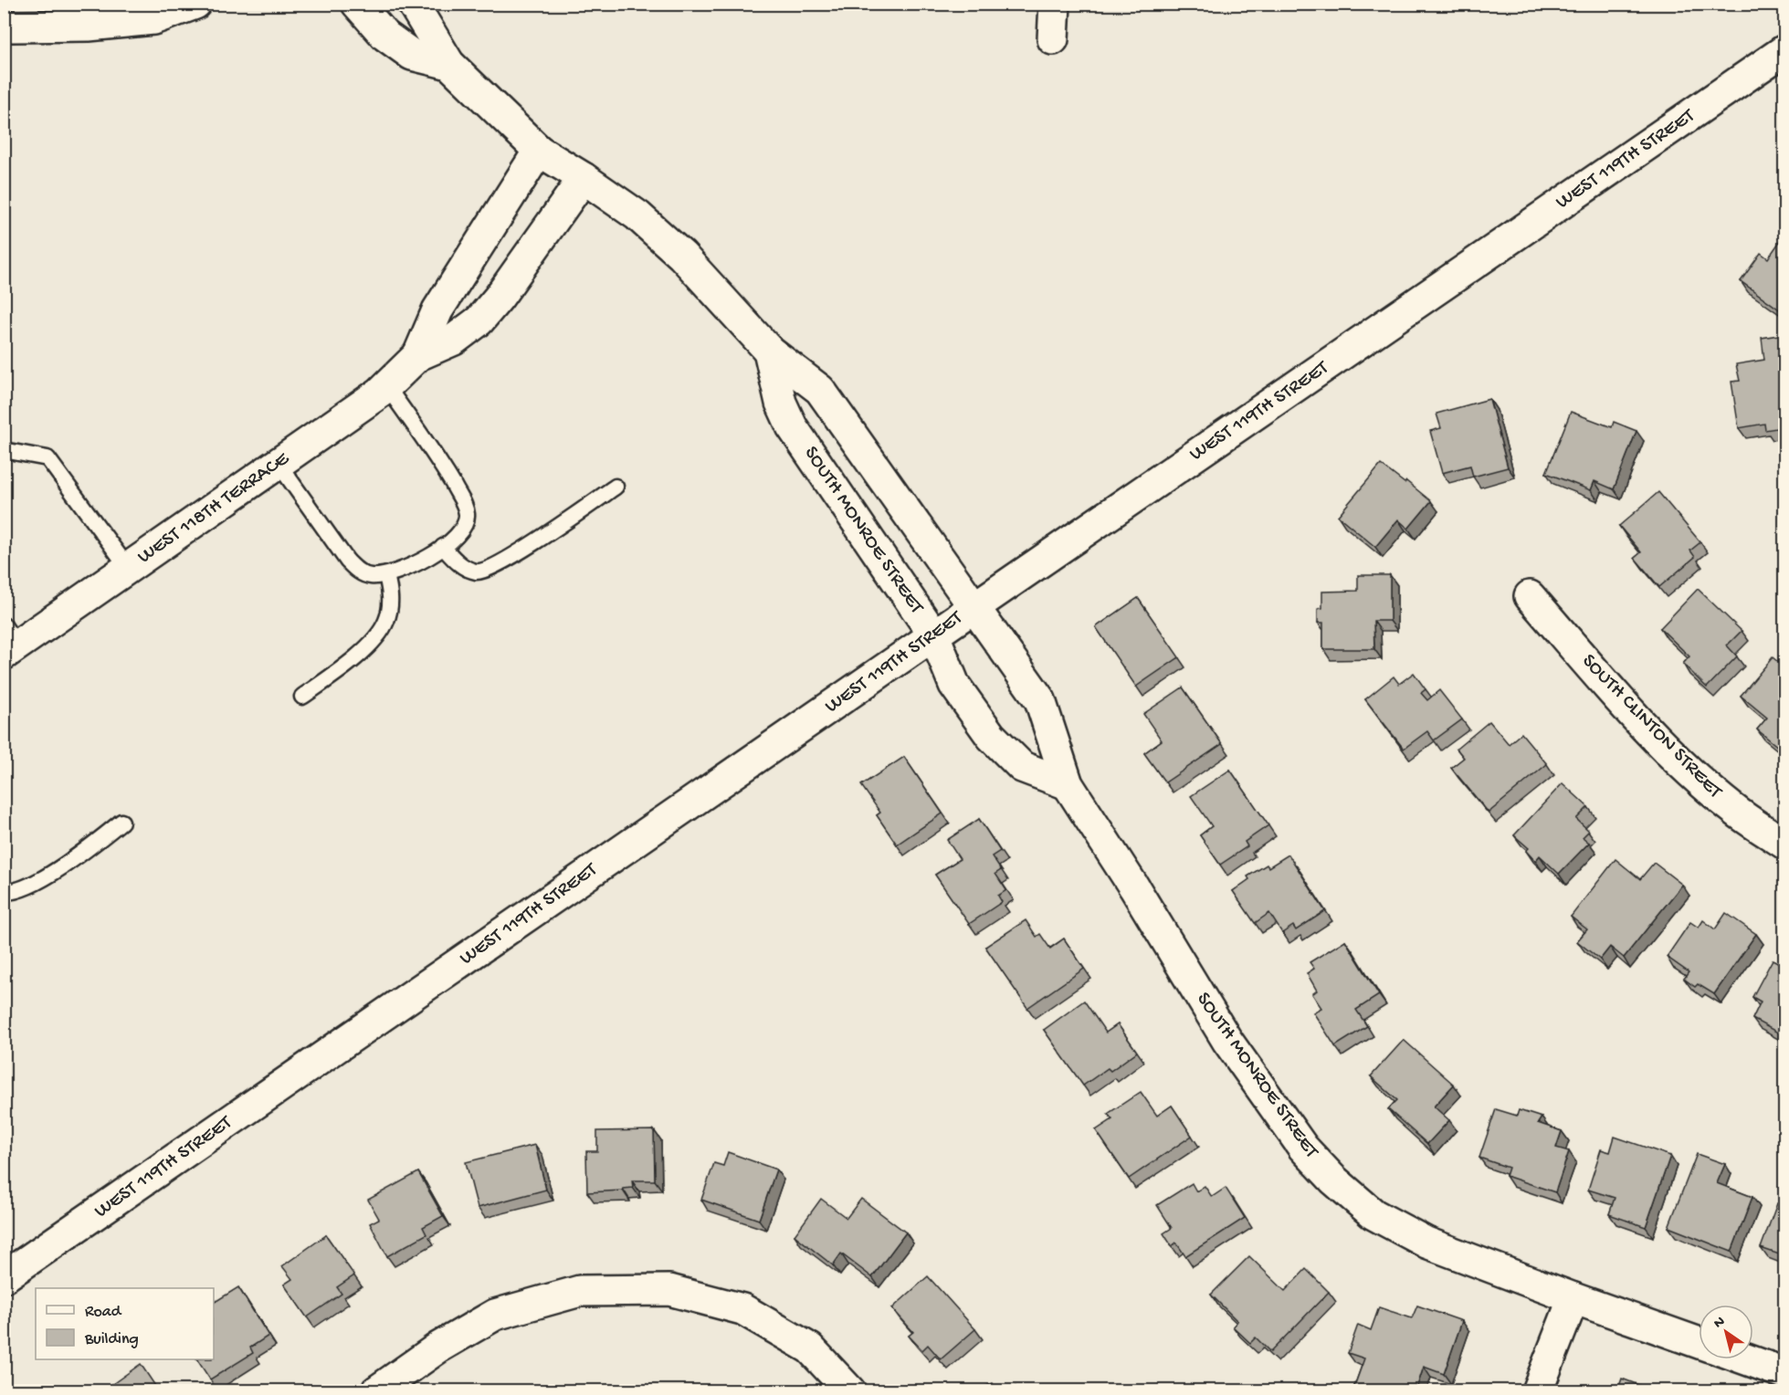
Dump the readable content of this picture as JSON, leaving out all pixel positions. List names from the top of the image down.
{
  "streets": {
    "street": [
      "WEST 119TH STREET",
      "WEST 118TH TERRACE",
      "SOUTH MONROE STREET",
      "SOUTH CLINTON STREET"
    ]
  },
  "crossings": [
    ["WEST 119TH STREET", "SOUTH MONROE STREET"],
    ["WEST 118TH TERRACE", "SOUTH MONROE STREET"]
  ],
  "legend": ["Road", "Building"],
  "north": "top left"
}
